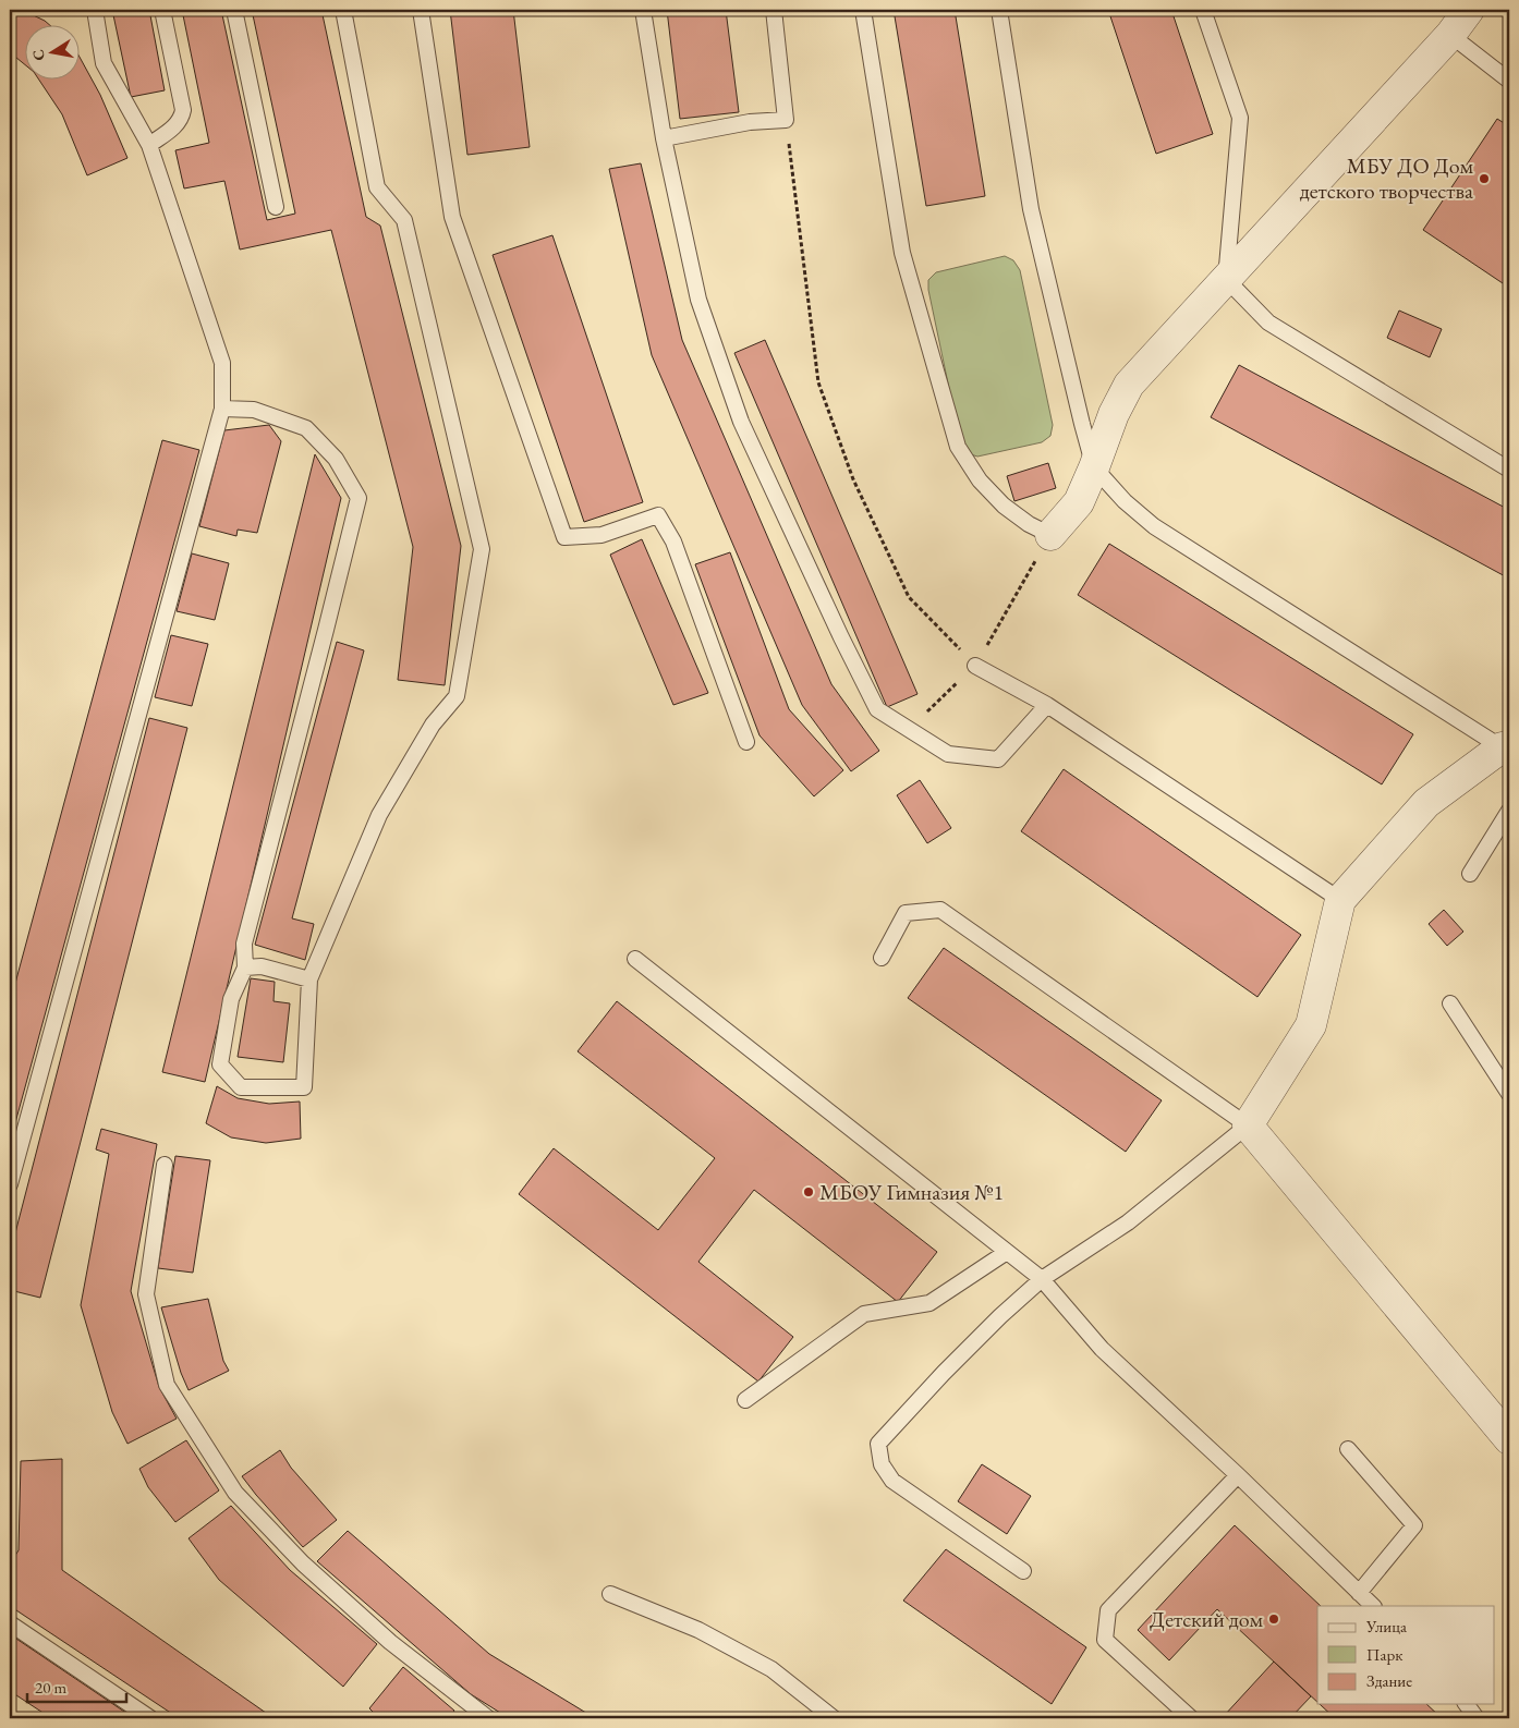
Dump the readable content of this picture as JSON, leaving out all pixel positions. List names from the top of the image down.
{
  "places": ["МБУ ДО Дом детского творчества", "МБОУ Гимназия №1", "Детский дом"],
  "legend": ["Улица", "Парк", "Здание"],
  "scale_bar": "20 m",
  "north": "left"
}
